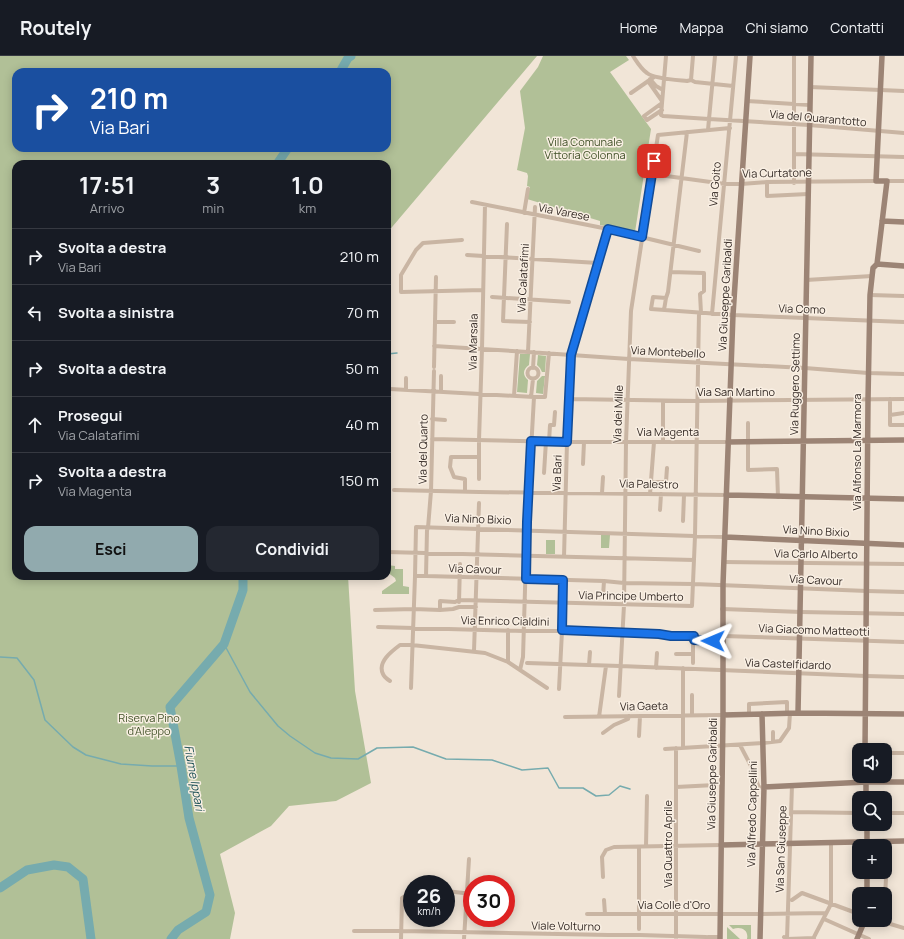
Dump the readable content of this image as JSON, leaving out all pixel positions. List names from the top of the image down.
{
  "streets": {
    "main road": [
      "Via Curtatone",
      "Via Giuseppe Garibaldi",
      "Via Ruggero Settimo",
      "Via Magenta",
      "Via Alfonso La Marmora",
      "Via Palestro",
      "Via Nino Bixio",
      "Via Alfredo Cappellini"
    ],
    "street": [
      "Via del Quarantotto",
      "Via Goito",
      "Via Varese",
      "Via Calatafimi",
      "Via Como",
      "Via Marsala",
      "Via Montebello",
      "Via San Martino",
      "Via dei Mille",
      "Via del Quarto",
      "Via Bari",
      "Via Carlo Alberto",
      "Via Cavour",
      "Via Principe Umberto",
      "Via Enrico Cialdini",
      "Via Giacomo Matteotti",
      "Via Castelfidardo",
      "Via Gaeta",
      "Via Quattro Aprile",
      "Via San Giuseppe",
      "Via Colle d'Oro",
      "Viale Volturno"
    ]
  },
  "crossings": [
    ["Via del Quarantotto", "Via Goito"],
    ["Via del Quarantotto", "Via Giuseppe Garibaldi"],
    ["Via del Quarantotto", "Via Ruggero Settimo"],
    ["Via Curtatone", "Via Goito"],
    ["Via Curtatone", "Via Giuseppe Garibaldi"],
    ["Via Curtatone", "Via Ruggero Settimo"],
    ["Via Curtatone", "Via dei Mille"],
    ["Via Curtatone", "Via Alfonso La Marmora"],
    ["Via Goito", "Via Como"],
    ["Via Varese", "Via Calatafimi"],
    ["Via Varese", "Via Marsala"],
    ["Via Varese", "Via dei Mille"],
    ["Via Varese", "Via Bari"],
    ["Via Calatafimi", "Via Montebello"],
    ["Via Giuseppe Garibaldi", "Via Como"],
    ["Via Giuseppe Garibaldi", "Via Montebello"],
    ["Via Giuseppe Garibaldi", "Via San Martino"],
    ["Via Giuseppe Garibaldi", "Via Magenta"],
    ["Via Giuseppe Garibaldi", "Via Palestro"],
    ["Via Giuseppe Garibaldi", "Via Nino Bixio"],
    ["Via Giuseppe Garibaldi", "Via Carlo Alberto"],
    ["Via Giuseppe Garibaldi", "Via Cavour"],
    ["Via Giuseppe Garibaldi", "Via Enrico Cialdini"],
    ["Via Giuseppe Garibaldi", "Via Giacomo Matteotti"],
    ["Via Giuseppe Garibaldi", "Via Castelfidardo"],
    ["Via Giuseppe Garibaldi", "Via Gaeta"],
    ["Via Giuseppe Garibaldi", "Via Colle d'Oro"],
    ["Via Giuseppe Garibaldi", "Viale Volturno"],
    ["Via Como", "Via Ruggero Settimo"],
    ["Via Como", "Via Alfonso La Marmora"],
    ["Via Marsala", "Via Magenta"],
    ["Via Montebello", "Via Ruggero Settimo"],
    ["Via Montebello", "Via dei Mille"],
    ["Via Montebello", "Via Alfonso La Marmora"],
    ["Via Montebello", "Via Bari"],
    ["Via Ruggero Settimo", "Via San Martino"],
    ["Via Ruggero Settimo", "Via Magenta"],
    ["Via Ruggero Settimo", "Via Palestro"],
    ["Via Ruggero Settimo", "Via Nino Bixio"],
    ["Via Ruggero Settimo", "Via Carlo Alberto"],
    ["Via Ruggero Settimo", "Via Cavour"],
    ["Via Ruggero Settimo", "Via Giacomo Matteotti"],
    ["Via Ruggero Settimo", "Via Castelfidardo"],
    ["Via San Martino", "Via dei Mille"],
    ["Via San Martino", "Via Alfonso La Marmora"],
    ["Via San Martino", "Via Bari"],
    ["Via dei Mille", "Via Magenta"],
    ["Via dei Mille", "Via Palestro"],
    ["Via dei Mille", "Via Principe Umberto"],
    ["Via dei Mille", "Via Enrico Cialdini"],
    ["Via dei Mille", "Via Castelfidardo"],
    ["Via Magenta", "Via del Quarto"],
    ["Via Magenta", "Via Alfonso La Marmora"],
    ["Via Magenta", "Via Bari"],
    ["Via del Quarto", "Via Palestro"],
    ["Via del Quarto", "Via Nino Bixio"],
    ["Via del Quarto", "Via Cavour"],
    ["Via Alfonso La Marmora", "Via Palestro"],
    ["Via Alfonso La Marmora", "Via Nino Bixio"],
    ["Via Alfonso La Marmora", "Via Carlo Alberto"],
    ["Via Alfonso La Marmora", "Via Cavour"],
    ["Via Alfonso La Marmora", "Via Giacomo Matteotti"],
    ["Via Alfonso La Marmora", "Via Castelfidardo"],
    ["Via Bari", "Via Palestro"],
    ["Via Bari", "Via Nino Bixio"],
    ["Via Cavour", "Via Principe Umberto"],
    ["Via Enrico Cialdini", "Via Giacomo Matteotti"],
    ["Via Alfredo Cappellini", "Via Colle d'Oro"],
    ["Via Quattro Aprile", "Via Colle d'Oro"],
    ["Via Quattro Aprile", "Viale Volturno"],
    ["Via San Giuseppe", "Via Colle d'Oro"]
  ],
  "water": ["Fiume Ippari"],
  "parks": ["Villa Comunale Vittoria Colonna", "Riserva Pino d'Aleppo"],
  "page": {
    "header": "Routely",
    "nav": [
      "Home",
      "Mappa",
      "Chi siamo",
      "Contatti"
    ],
    "turn": ["210 m", "Via Bari"],
    "eta": [
      "17:51",
      "Arrivo",
      "3",
      "min",
      "1.0",
      "km"
    ],
    "list": [
      {
        "name": "Svolta a destra",
        "note": "Via Bari",
        "value": "210 m"
      },
      {
        "name": "Svolta a sinistra",
        "value": "70 m"
      },
      {
        "name": "Svolta a destra",
        "value": "50 m"
      },
      {
        "name": "Prosegui",
        "note": "Via Calatafimi",
        "value": "40 m"
      },
      {
        "name": "Svolta a destra",
        "note": "Via Magenta",
        "value": "150 m"
      }
    ],
    "buttons": ["Esci", "Condividi"],
    "map_buttons": ["+", "−"],
    "speed": "26 km/h",
    "limit": "30"
  }
}
